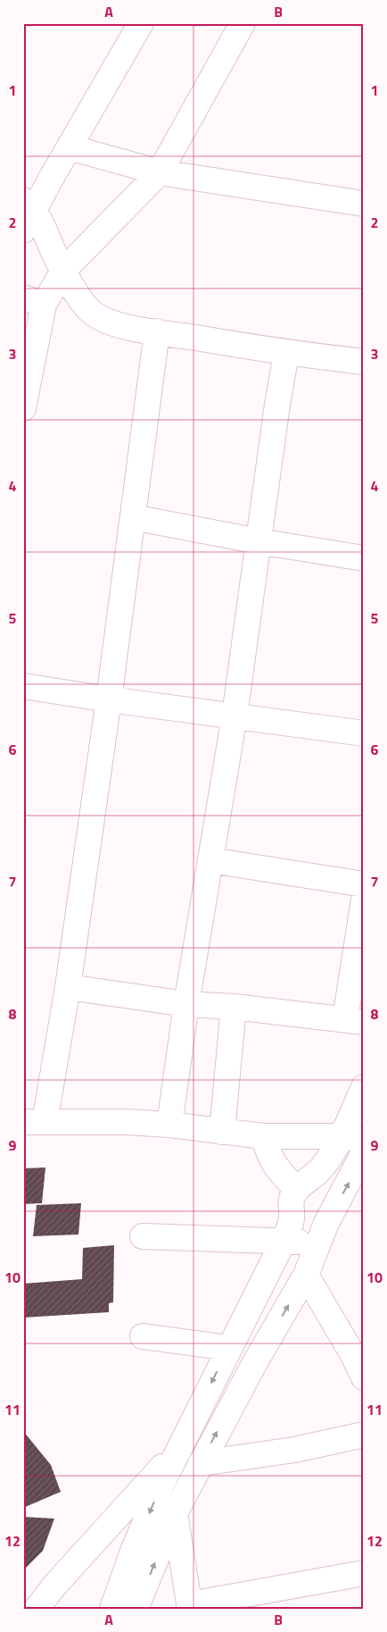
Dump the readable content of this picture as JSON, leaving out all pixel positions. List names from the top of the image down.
{
  "grid": {
    "columns": ["A", "B"],
    "rows": [
      "1",
      "2",
      "3",
      "4",
      "5",
      "6",
      "7",
      "8",
      "9",
      "10",
      "11",
      "12"
    ]
  }
}
